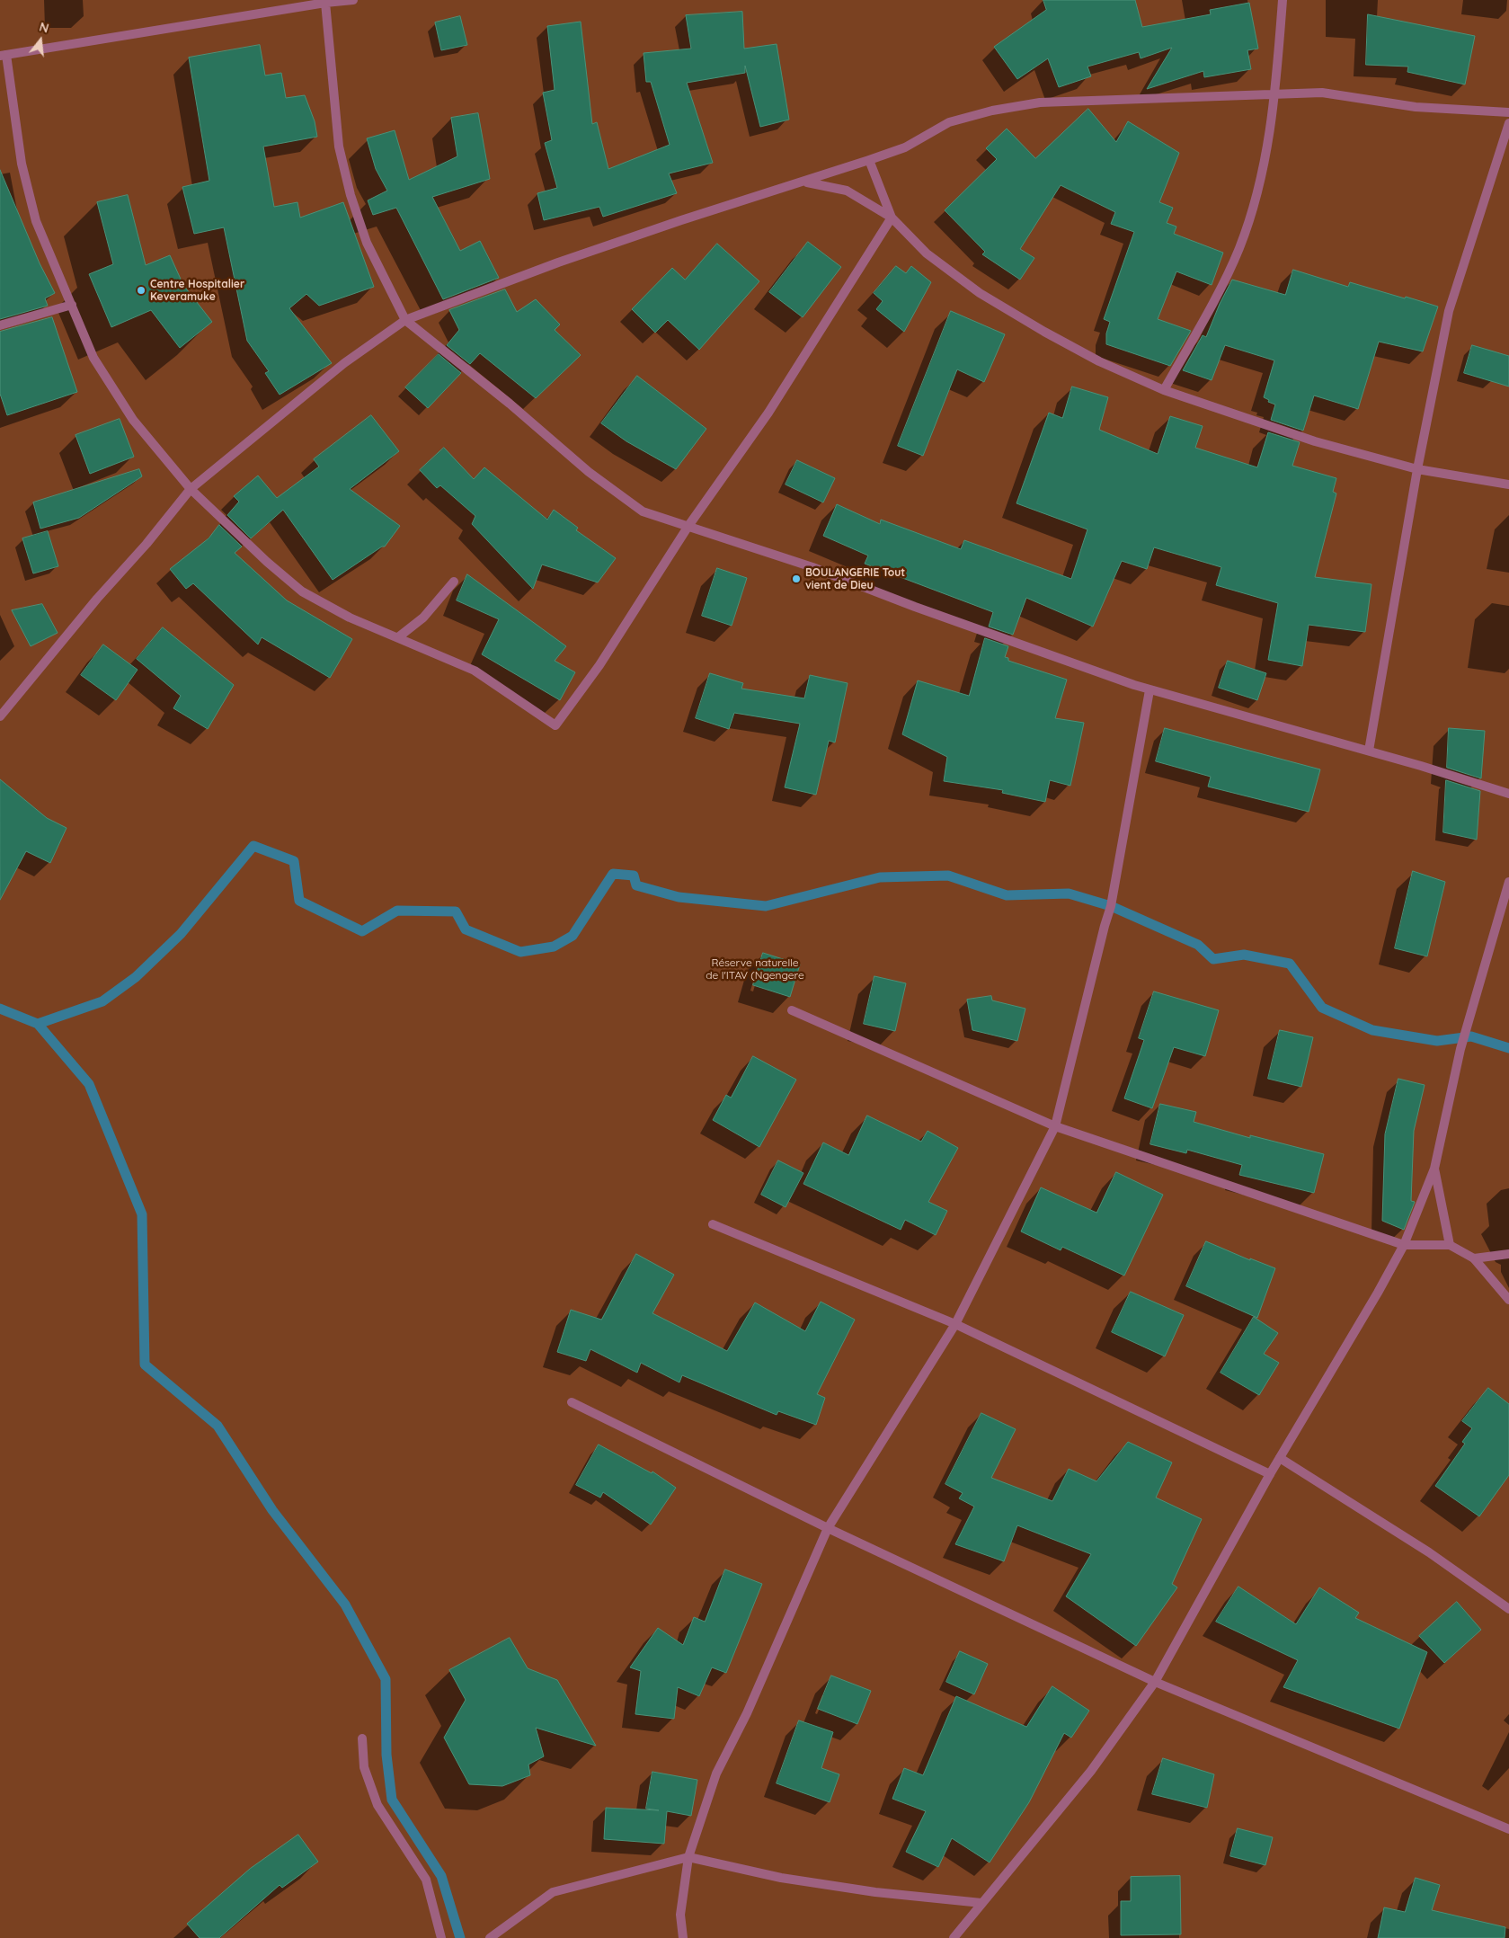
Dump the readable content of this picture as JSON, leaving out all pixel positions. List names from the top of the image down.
{
  "parks": ["Réserve naturelle de l'ITAV (Ngengere"],
  "places": ["Centre Hospitalier Keveramuke", "BOULANGERIE Tout vient de Dieu"],
  "north": "top"
}
